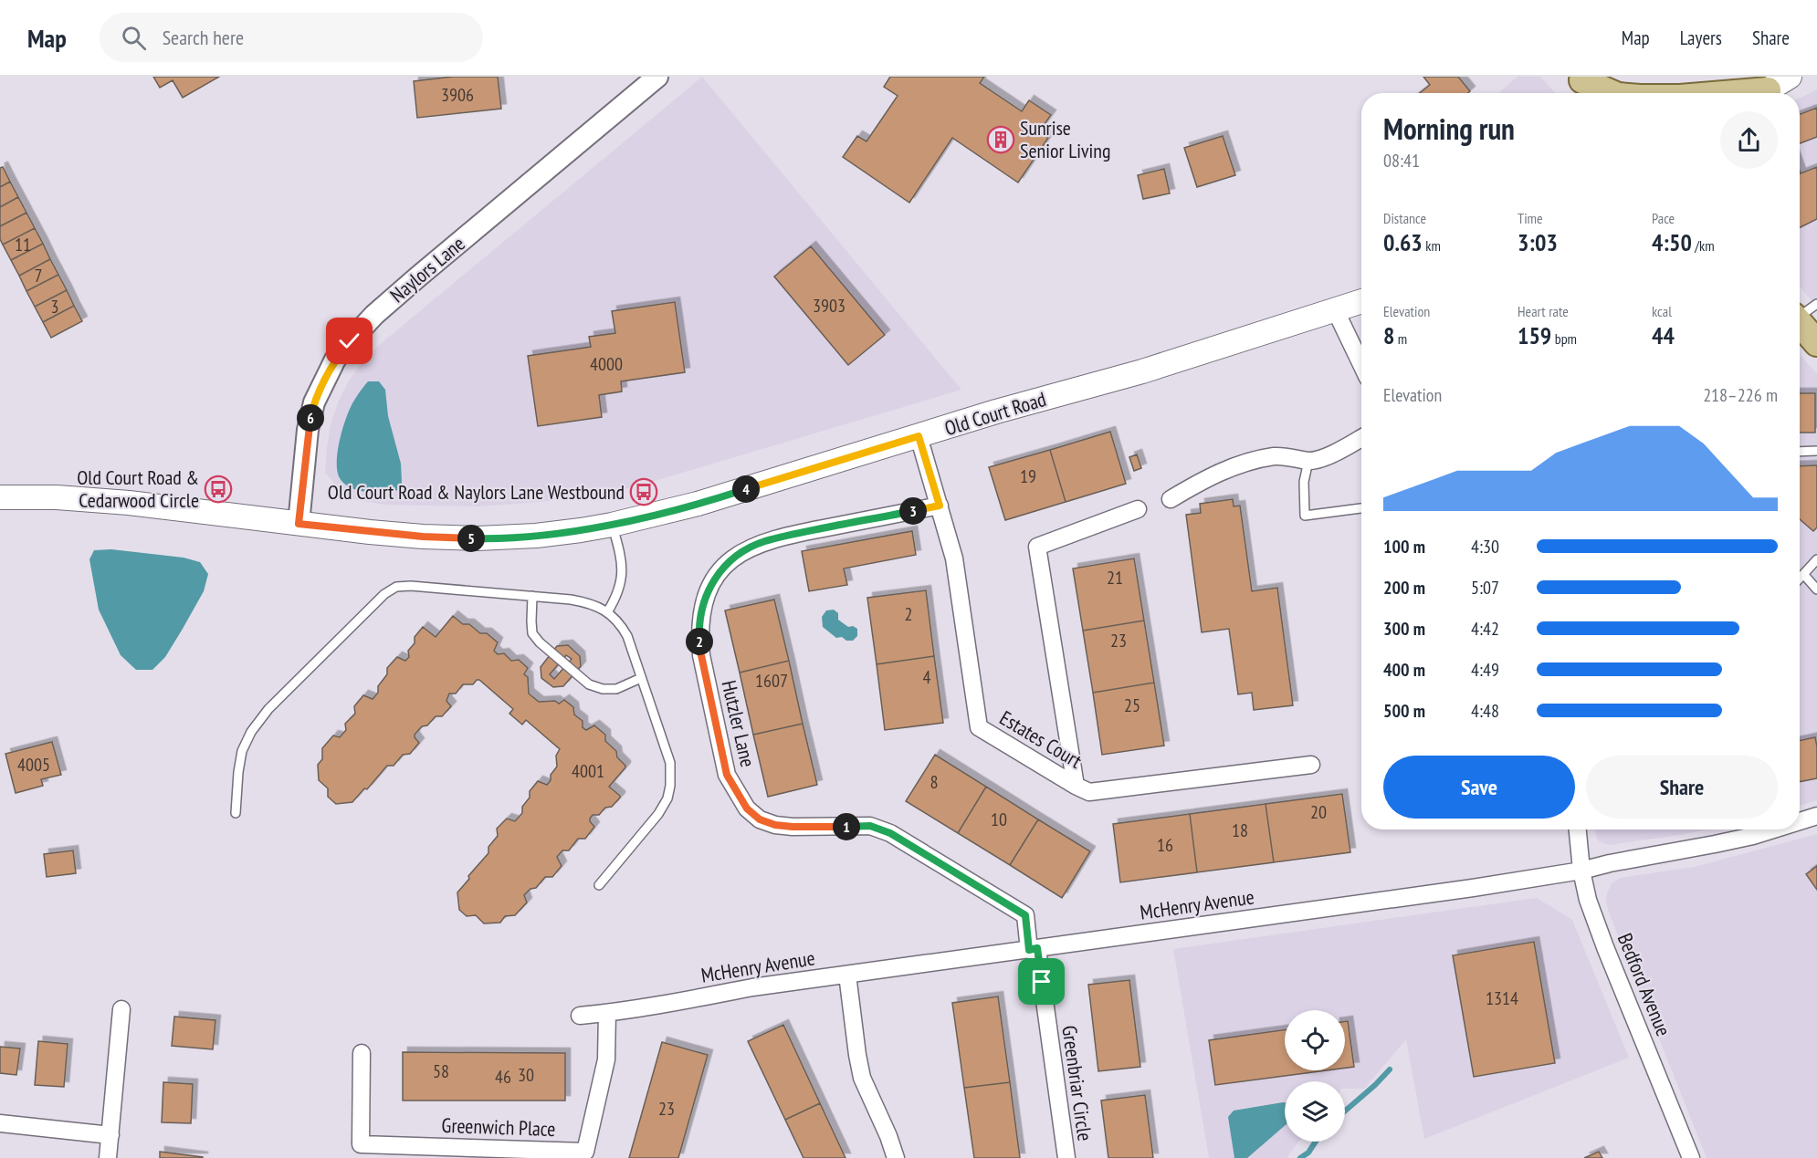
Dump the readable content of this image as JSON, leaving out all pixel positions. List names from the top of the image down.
{
  "streets": {
    "main road": ["Old Court Road"],
    "street": [
      "Naylors Lane",
      "Hutzler Lane",
      "Estates Court",
      "McHenry Avenue",
      "Bedford Avenue",
      "Greenbriar Circle",
      "Greenwich Place"
    ]
  },
  "crossings": [
    ["Naylors Lane", "Old Court Road"],
    ["Old Court Road", "Estates Court"],
    ["Hutzler Lane", "Estates Court"],
    ["Hutzler Lane", "McHenry Avenue"],
    ["Hutzler Lane", "Greenbriar Circle"],
    ["McHenry Avenue", "Bedford Avenue"],
    ["McHenry Avenue", "Greenbriar Circle"],
    ["McHenry Avenue", "Greenwich Place"]
  ],
  "places": {
    "building": ["Sunrise Senior Living"],
    "bus stop": ["Old Court Road & Cedarwood Circle", "Old Court Road & Naylors Lane Westbound"]
  },
  "house_numbers": [
    "3906",
    "11",
    "7",
    "3903",
    "3",
    "4000",
    "19",
    "21",
    "2",
    "23",
    "4",
    "1607",
    "25",
    "4005",
    "4001",
    "8",
    "20",
    "10",
    "18",
    "16",
    "1314",
    "58",
    "30",
    "46",
    "23"
  ],
  "page": {
    "header": "Map",
    "search": "Search here",
    "nav": ["Map", "Layers", "Share"],
    "heading": ["Morning run", "08:41"],
    "stats": [
      ["Distance", "0.63 km"],
      ["Time", "3:03"],
      ["Pace", "4:50 /km"],
      ["Elevation", "8 m"],
      ["Heart rate", "159 bpm"],
      ["kcal", "44"]
    ],
    "chart": ["Elevation", "218–226 m"],
    "pins": [
      "6",
      "4",
      "3",
      "5",
      "2",
      "1"
    ],
    "list": [
      {
        "name": "100 m",
        "note": "4:30"
      },
      {
        "name": "200 m",
        "note": "5:07"
      },
      {
        "name": "300 m",
        "note": "4:42"
      },
      {
        "name": "400 m",
        "note": "4:49"
      },
      {
        "name": "500 m",
        "note": "4:48"
      }
    ],
    "buttons": ["Save", "Share"]
  }
}
